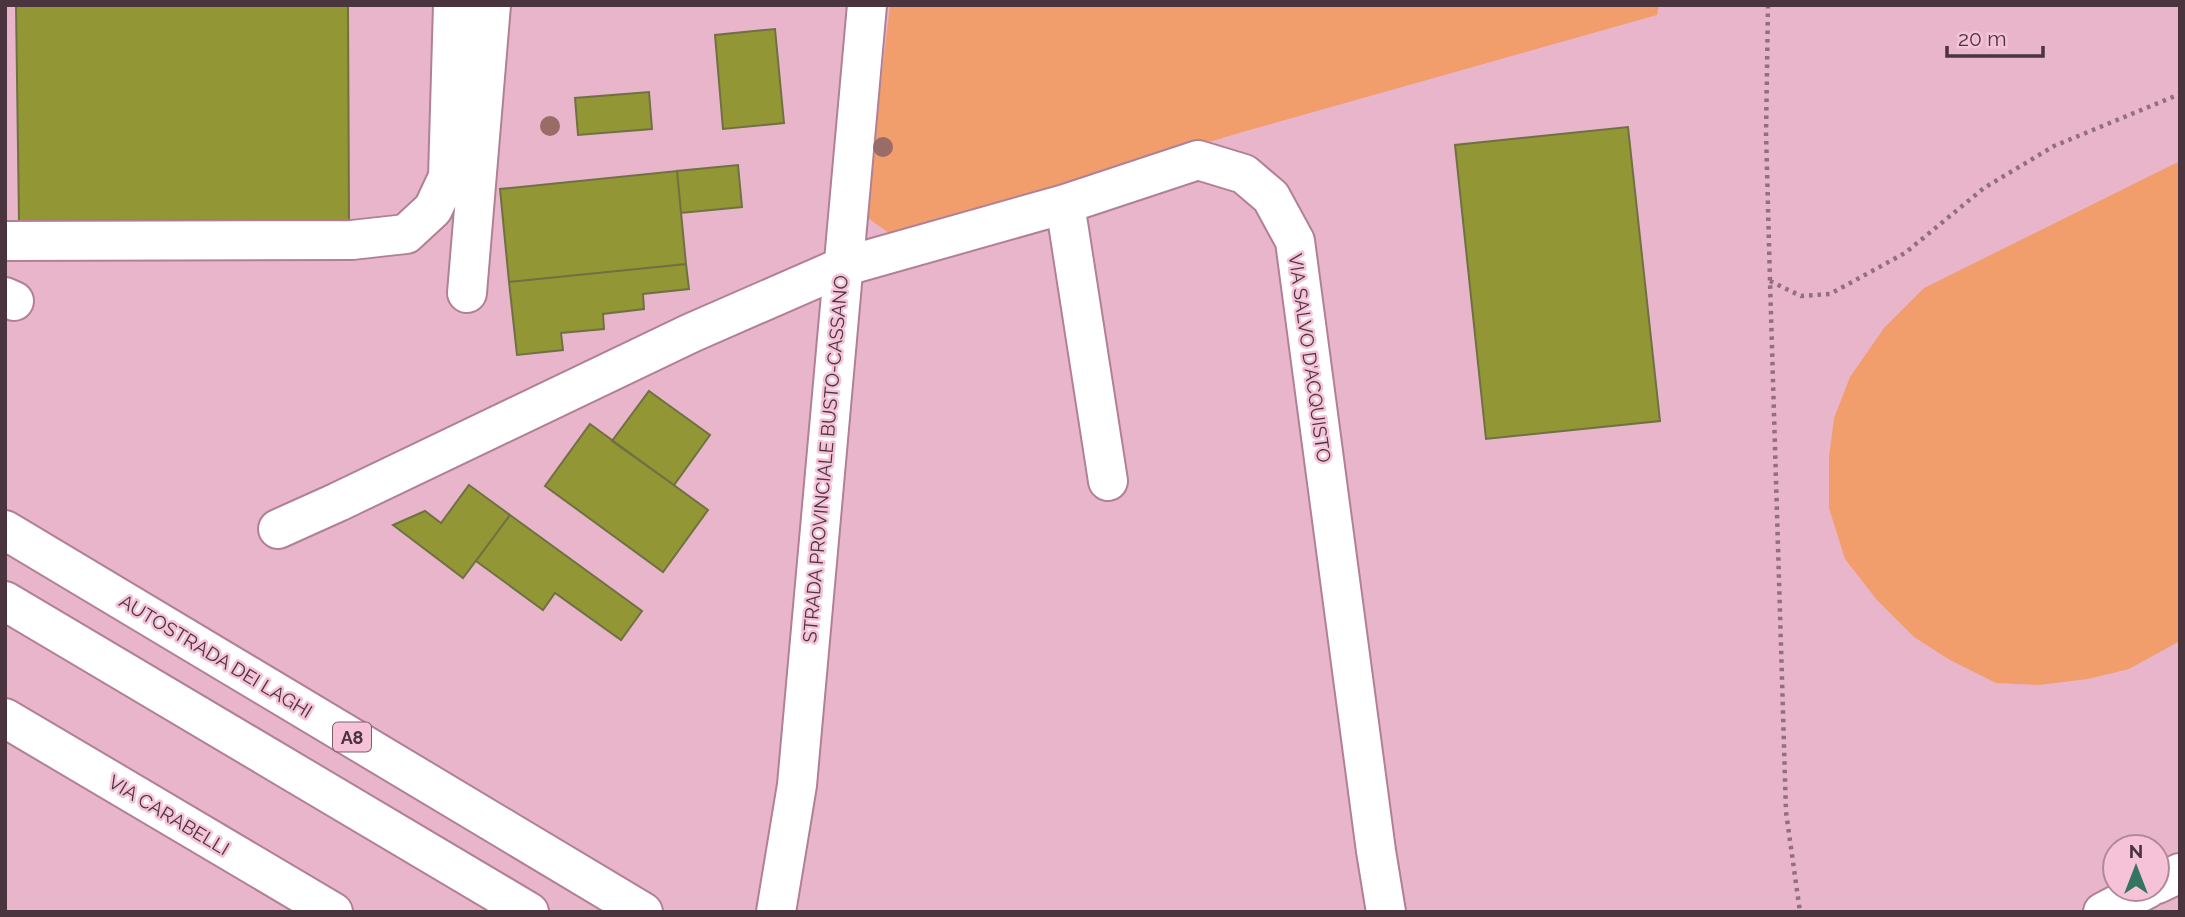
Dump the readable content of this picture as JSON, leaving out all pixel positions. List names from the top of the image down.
{
  "streets": {
    "main road": [
      "VIA SALVO D'ACQUISTO",
      "STRADA PROVINCIALE BUSTO-CASSANO",
      "AUTOSTRADA DEI LAGHI",
      "A8",
      "VIA CARABELLI"
    ]
  },
  "crossings": [
    ["VIA SALVO D'ACQUISTO", "STRADA PROVINCIALE BUSTO-CASSANO"]
  ],
  "scale_bar": "20 m",
  "north": "top"
}
